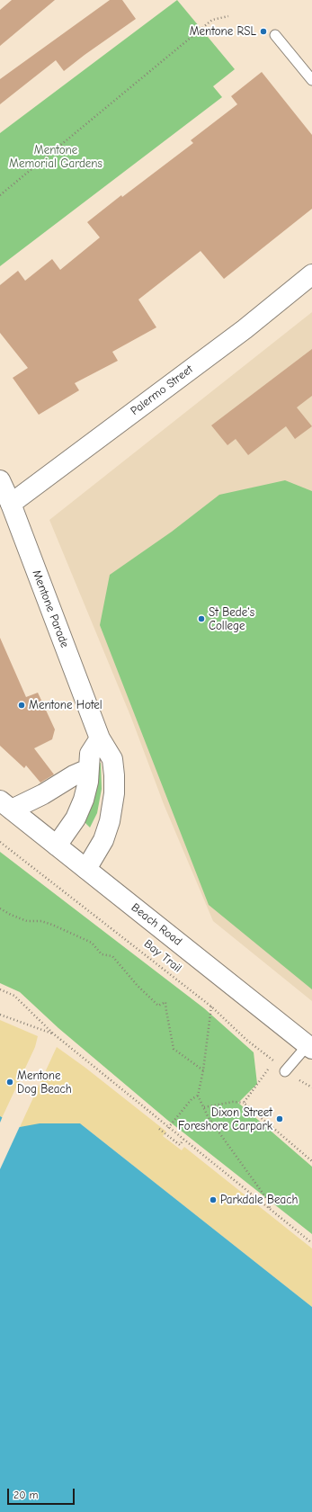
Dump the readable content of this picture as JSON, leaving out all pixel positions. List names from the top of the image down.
{
  "streets": {
    "street": ["Palermo Street", "Mentone Parade", "Beach Road"],
    "path": ["Bay Trail"]
  },
  "crossings": [
    ["Palermo Street", "Mentone Parade"],
    ["Mentone Parade", "Beach Road"]
  ],
  "parks": ["Mentone Memorial Gardens"],
  "places": [
    "Mentone RSL",
    "St Bede's College",
    "Mentone Hotel",
    "Mentone Dog Beach",
    "Dixon Street Foreshore Carpark",
    "Parkdale Beach"
  ],
  "scale_bar": "20 m"
}
